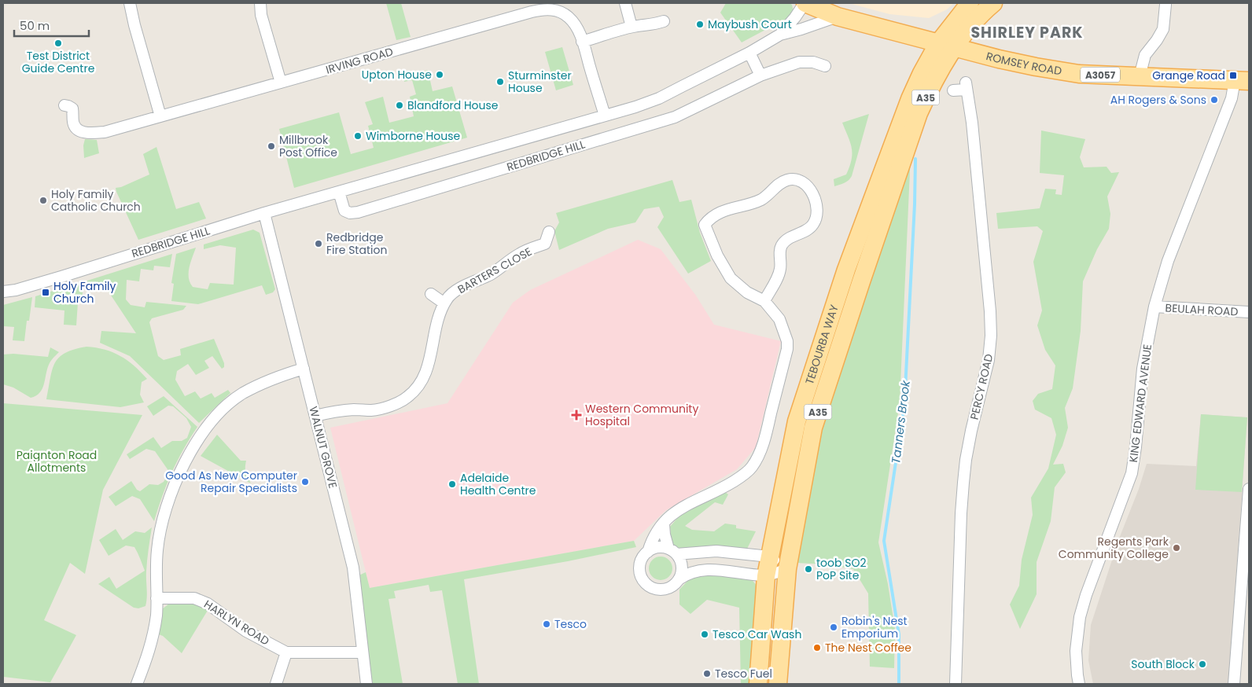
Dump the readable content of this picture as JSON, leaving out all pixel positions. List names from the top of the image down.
{
  "streets": {
    "main road": [
      "ROMSEY ROAD",
      "A3057",
      "A35",
      "TEBOURBA WAY"
    ],
    "street": [
      "IRVING ROAD",
      "REDBRIDGE HILL",
      "BARTERS CLOSE",
      "BEULAH ROAD",
      "PERCY ROAD",
      "KING EDWARD AVENUE",
      "WALNUT GROVE",
      "HARLYN ROAD"
    ]
  },
  "crossings": [
    ["IRVING ROAD", "REDBRIDGE HILL"],
    ["ROMSEY ROAD", "A35"],
    ["ROMSEY ROAD", "REDBRIDGE HILL"],
    ["ROMSEY ROAD", "TEBOURBA WAY"],
    ["ROMSEY ROAD", "KING EDWARD AVENUE"],
    ["A35", "TEBOURBA WAY"],
    ["REDBRIDGE HILL", "WALNUT GROVE"],
    ["BARTERS CLOSE", "WALNUT GROVE"],
    ["BEULAH ROAD", "KING EDWARD AVENUE"],
    ["WALNUT GROVE", "HARLYN ROAD"]
  ],
  "districts": ["SHIRLEY PARK"],
  "water": ["Tanners Brook"],
  "parks": ["Paignton Road Allotments"],
  "places": {
    "other": [
      "Maybush Court",
      "Test District Guide Centre",
      "Upton House",
      "Sturminster House",
      "AH Rogers & Sons",
      "Blandford House",
      "Wimborne House",
      "Millbrook Post Office",
      "Holy Family Catholic Church",
      "Redbridge Fire Station",
      "Good As New Computer Repair Specialists",
      "Adelaide Health Centre",
      "Regents Park Community College",
      "toob SO2 PoP Site",
      "Tesco",
      "Robin's Nest Emporium",
      "Tesco Car Wash",
      "The Nest Coffee",
      "South Block",
      "Tesco Fuel"
    ],
    "transit": ["Grange Road", "Holy Family Church"],
    "health": ["Western Community Hospital"]
  },
  "scale_bar": "50 m"
}
